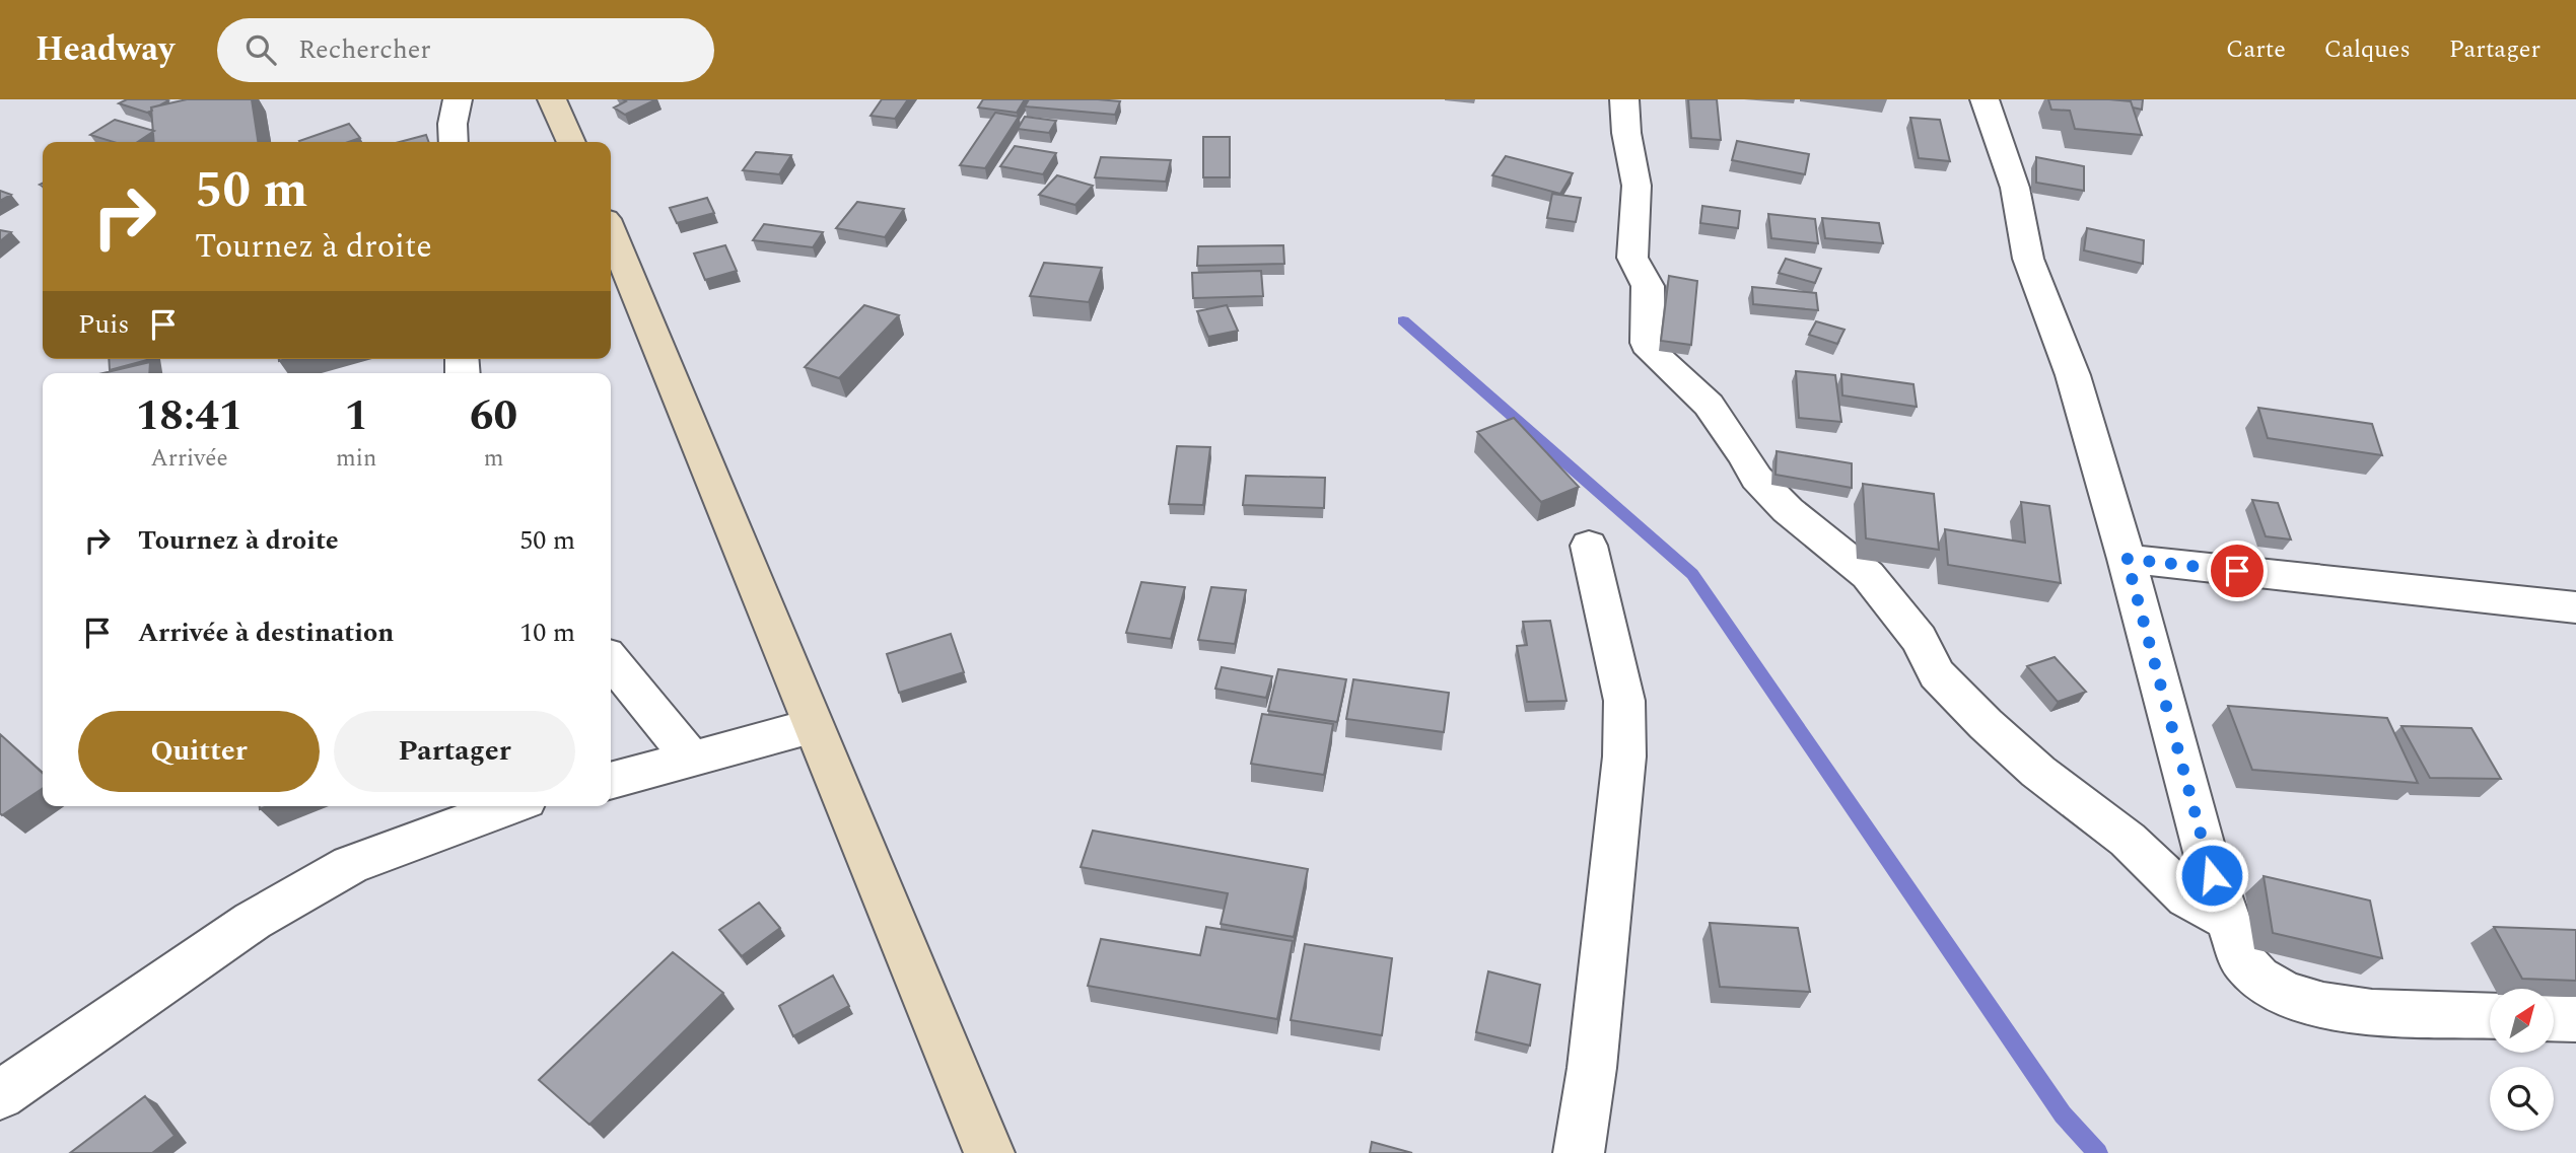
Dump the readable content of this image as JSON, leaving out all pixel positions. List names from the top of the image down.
{
  "north": "top right",
  "page": {
    "header": "Headway",
    "search": "Rechercher",
    "nav": ["Carte", "Calques", "Partager"],
    "turn": ["50 m", "Tournez à droite"],
    "then": "Puis",
    "eta": [
      "18:41",
      "Arrivée",
      "1",
      "min",
      "60",
      "m"
    ],
    "list": [
      {
        "name": "Tournez à droite",
        "value": "50 m"
      },
      {
        "name": "Arrivée à destination",
        "value": "10 m"
      }
    ],
    "buttons": ["Quitter", "Partager"]
  }
}
